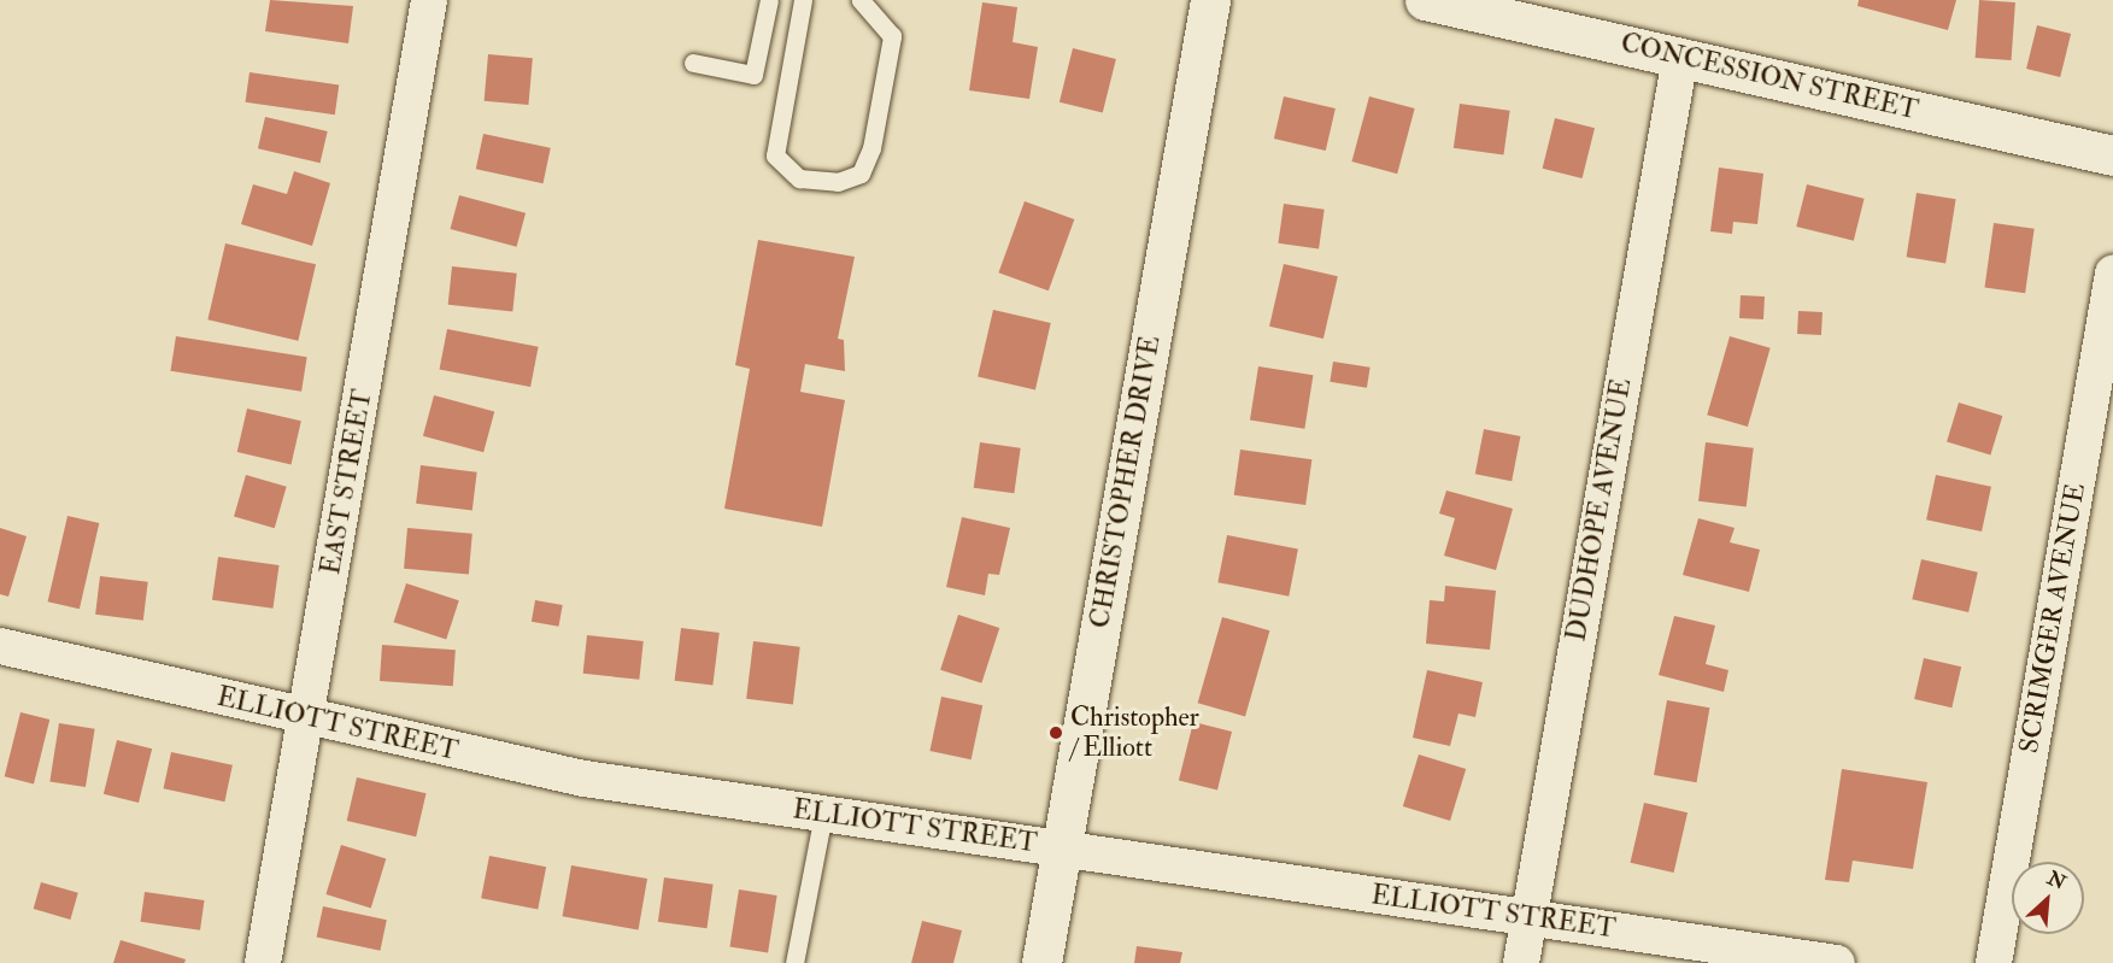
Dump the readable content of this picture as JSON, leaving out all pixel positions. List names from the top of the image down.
{
  "streets": {
    "street": [
      "CONCESSION STREET",
      "EAST STREET",
      "CHRISTOPHER DRIVE",
      "DUDHOPE AVENUE",
      "SCRIMGER AVENUE",
      "ELLIOTT STREET"
    ]
  },
  "crossings": [
    ["CONCESSION STREET", "DUDHOPE AVENUE"],
    ["EAST STREET", "ELLIOTT STREET"],
    ["CHRISTOPHER DRIVE", "ELLIOTT STREET"],
    ["DUDHOPE AVENUE", "ELLIOTT STREET"]
  ],
  "places": ["Christopher / Elliott"],
  "north": "top right"
}
